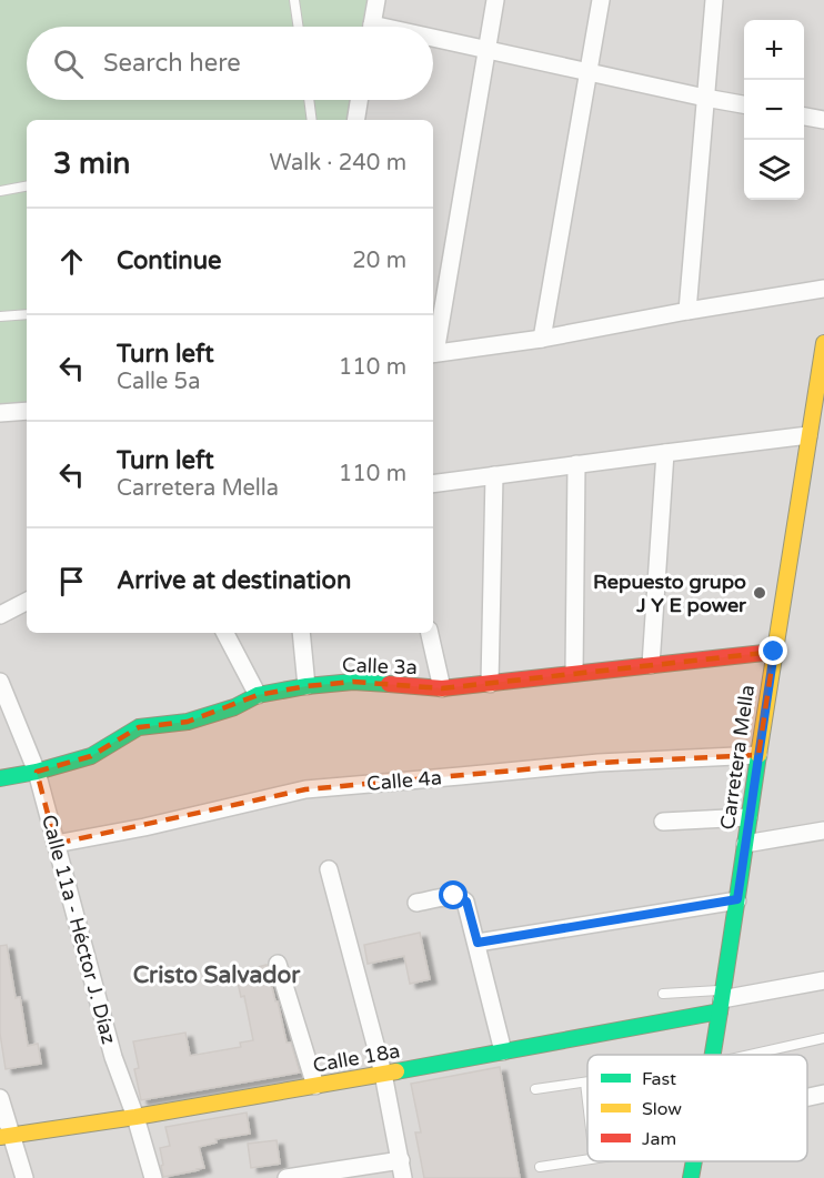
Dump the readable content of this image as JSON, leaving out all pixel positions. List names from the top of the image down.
{
  "streets": {
    "street": [
      "Calle 3a",
      "Carretera Mella",
      "Calle 4a",
      "Calle 11a - Héctor J. Díaz",
      "Calle 18a"
    ]
  },
  "crossings": [
    ["Calle 3a", "Carretera Mella"],
    ["Calle 3a", "Calle 11a - Héctor J. Díaz"],
    ["Carretera Mella", "Calle 4a"],
    ["Carretera Mella", "Calle 18a"],
    ["Calle 4a", "Calle 11a - Héctor J. Díaz"],
    ["Calle 11a - Héctor J. Díaz", "Calle 18a"]
  ],
  "districts": ["Cristo Salvador"],
  "places": ["Repuesto grupo J Y E power"],
  "legend": ["Fast", "Slow", "Jam"],
  "page": {
    "map_buttons": ["+", "−"],
    "search": "Search here",
    "heading": ["3 min", "Walk · 240 m"],
    "list": [
      ["Continue", "20 m"],
      ["Turn left", "Calle 5a", "110 m"],
      ["Turn left", "Carretera Mella", "110 m"],
      "Arrive at destination"
    ]
  }
}
